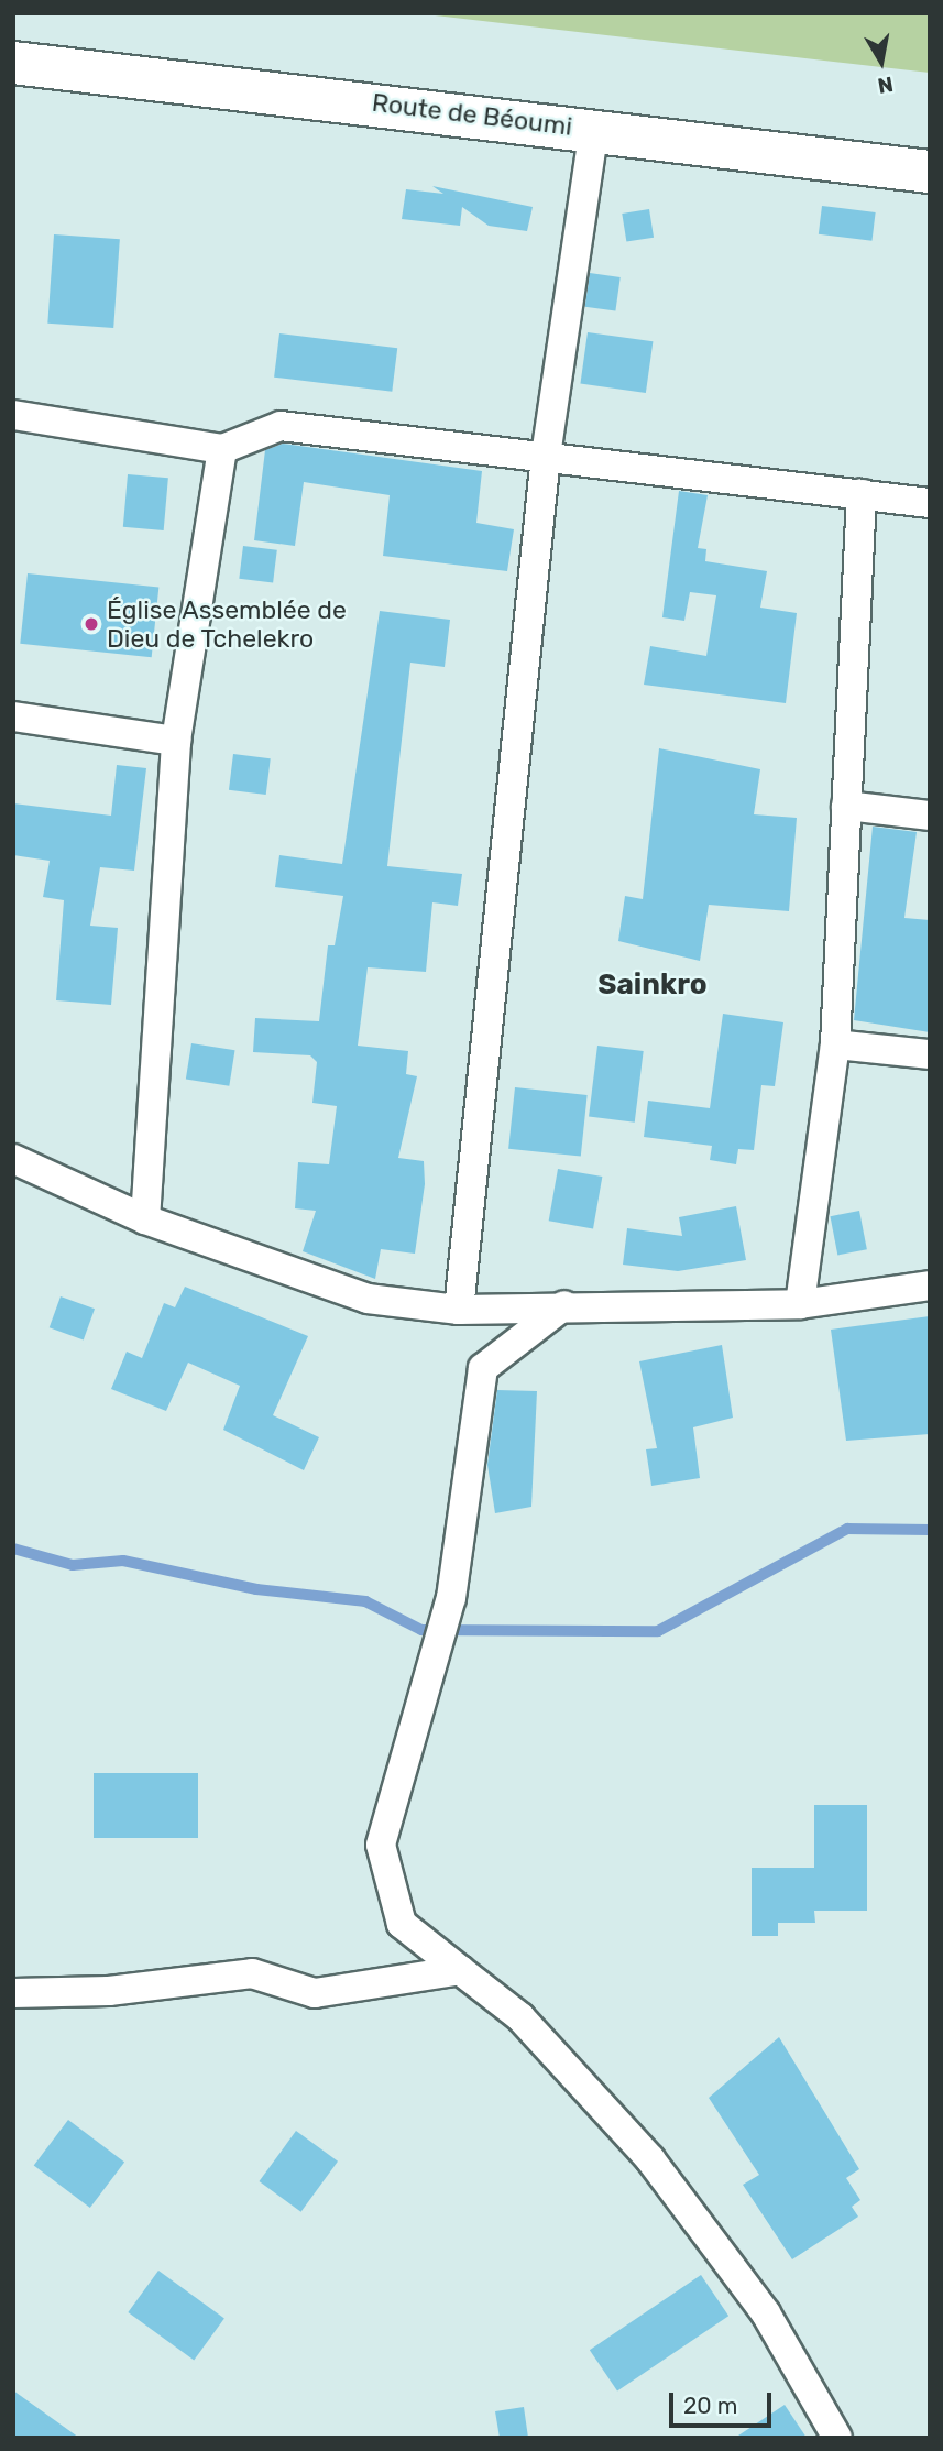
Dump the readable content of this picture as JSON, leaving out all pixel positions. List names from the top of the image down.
{
  "streets": {
    "main road": ["Route de Béoumi"]
  },
  "districts": ["Sainkro"],
  "places": ["Église Assemblée de Dieu de Tchelekro"],
  "scale_bar": "20 m",
  "north": "bottom"
}
